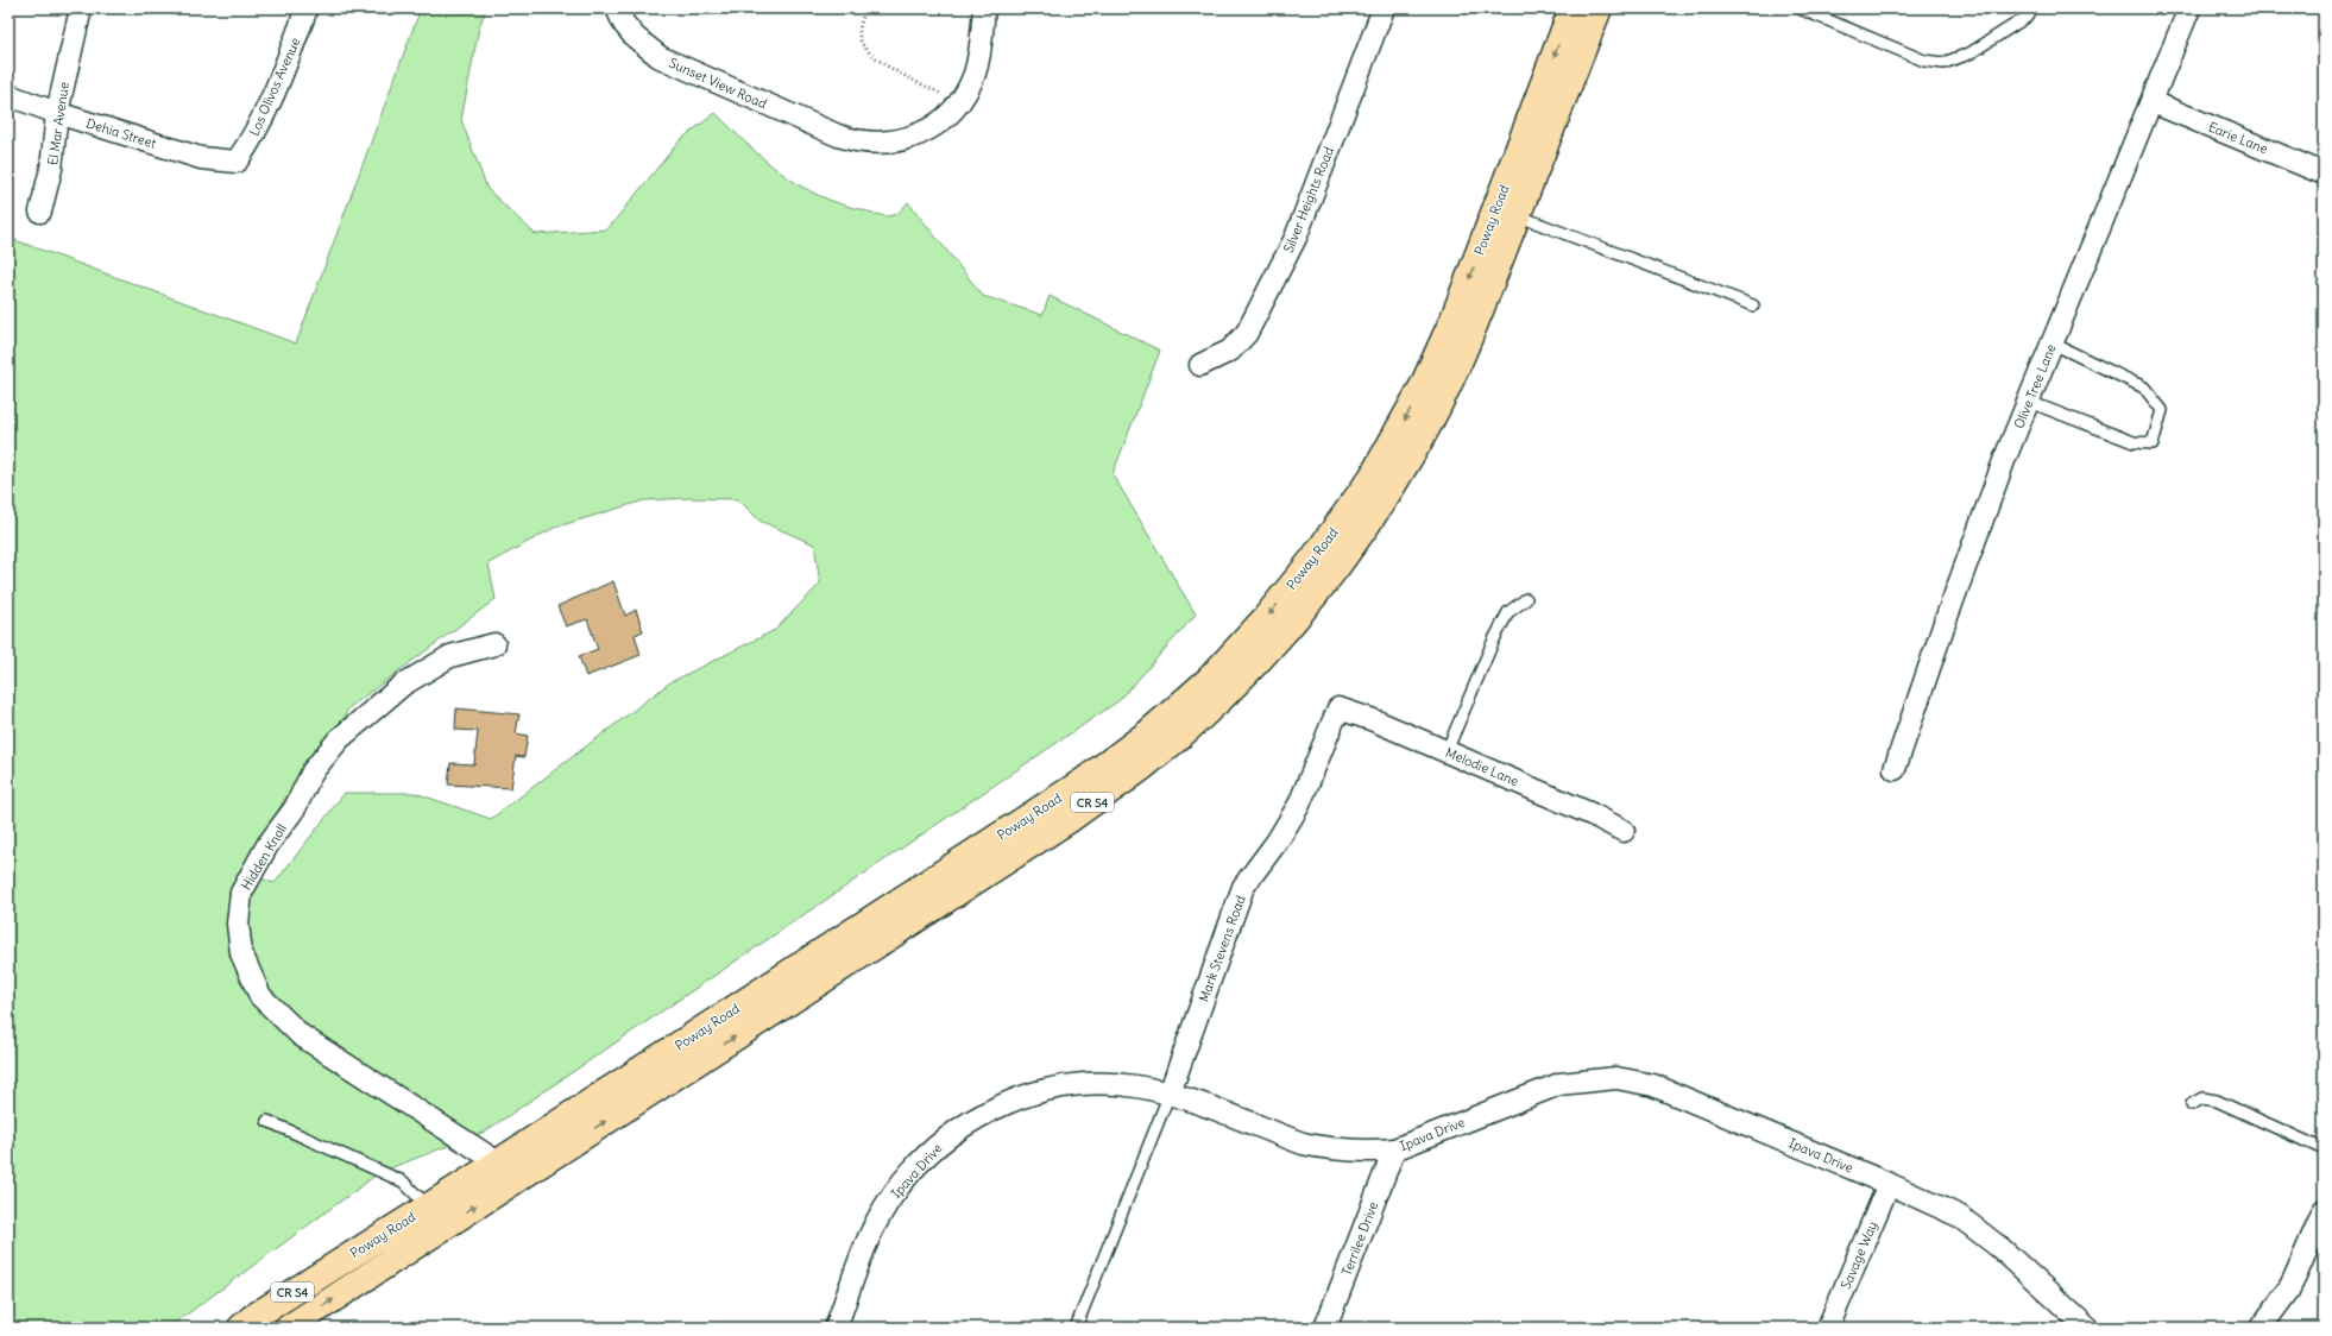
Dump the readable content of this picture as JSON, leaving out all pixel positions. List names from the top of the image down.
{
  "streets": {
    "main road": ["Poway Road", "CR S4"],
    "street": [
      "Sunset View Road",
      "Los Olivos Avenue",
      "El Mar Avenue",
      "Dehia Street",
      "Earie Lane",
      "Silver Heights Road",
      "Olive Tree Lane",
      "Melodie Lane",
      "Hidden Knoll",
      "Mark Stevens Road",
      "Ipava Drive",
      "Terrilee Drive",
      "Savage Way"
    ]
  },
  "crossings": [
    ["Los Olivos Avenue", "Dehia Street"],
    ["El Mar Avenue", "Dehia Street"],
    ["Earie Lane", "Olive Tree Lane"],
    ["Poway Road", "Hidden Knoll"],
    ["Melodie Lane", "Mark Stevens Road"],
    ["Mark Stevens Road", "Ipava Drive"],
    ["Ipava Drive", "Terrilee Drive"],
    ["Ipava Drive", "Savage Way"]
  ]
}
